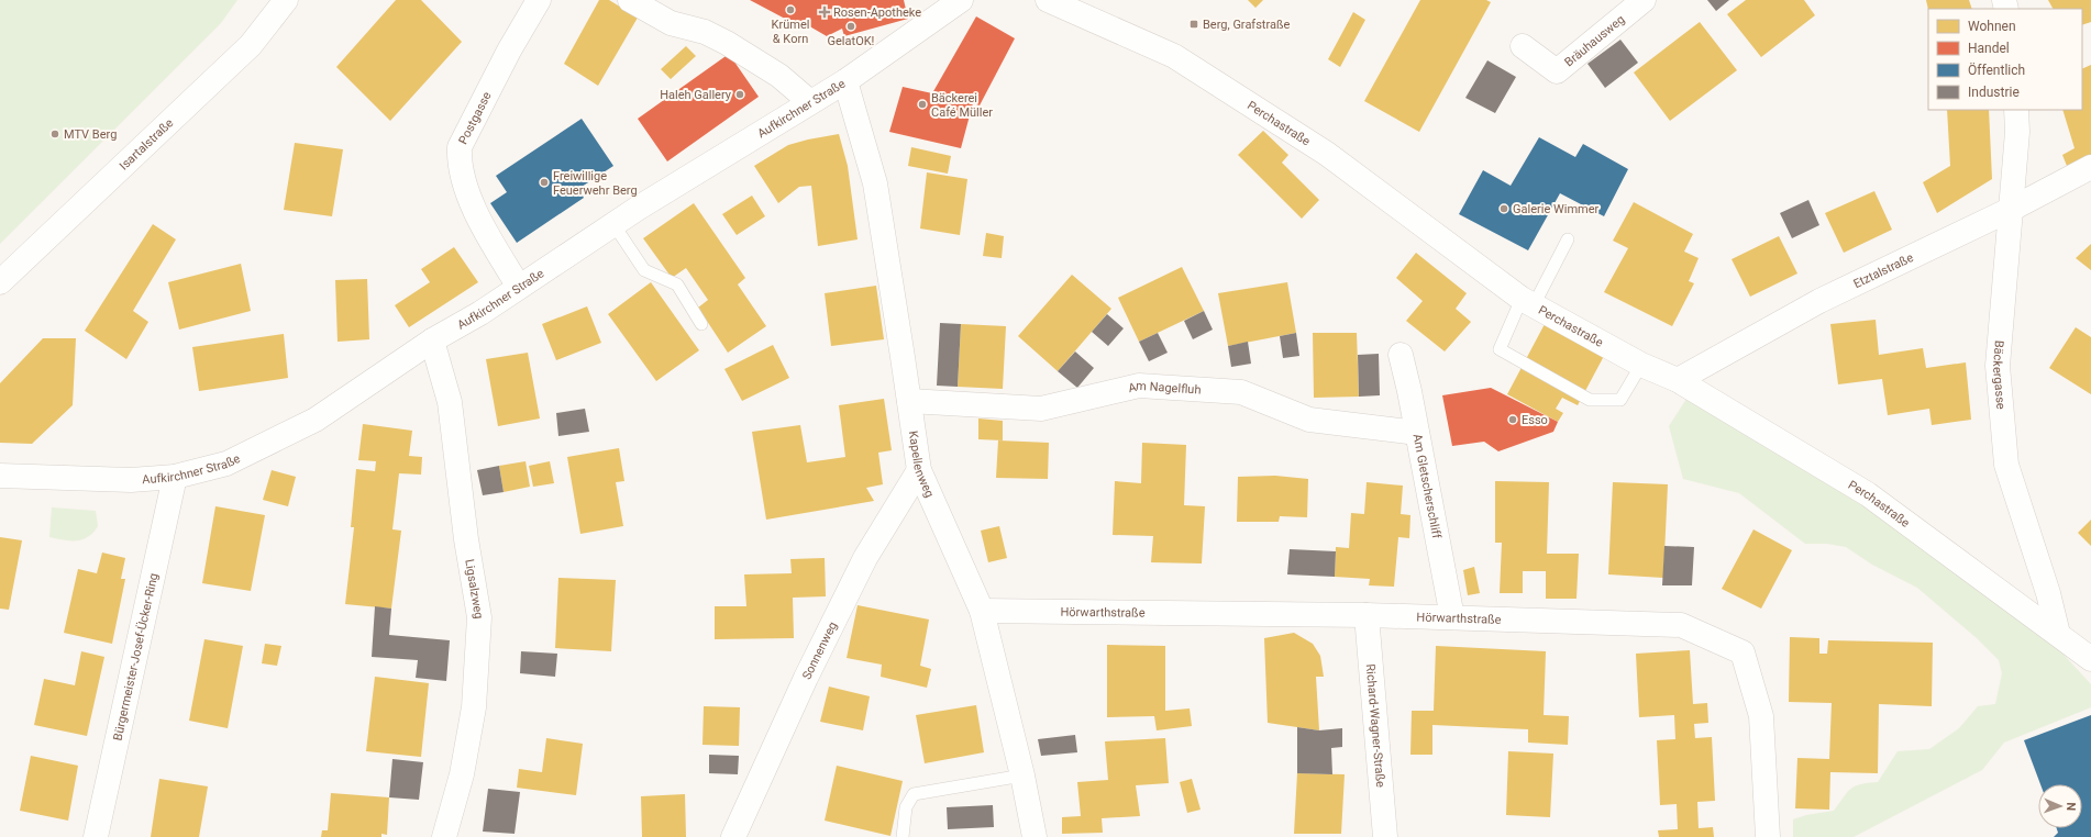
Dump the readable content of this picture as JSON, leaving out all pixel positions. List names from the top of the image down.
{
  "streets": {
    "street": [
      "Bräuhausweg",
      "Aufkirchner Straße",
      "Postgasse",
      "Perchastraße",
      "Isartalstraße",
      "Etztalstraße",
      "Bäckergasse",
      "Am Nagelfluh",
      "Kapellenweg",
      "Am Gletscherschliff",
      "Ligsalzweg",
      "Hörwarthstraße",
      "Sonnenweg",
      "Bürgermeister-Josef-Ücker-Ring",
      "Richard-Wagner-Straße"
    ]
  },
  "crossings": [
    ["Aufkirchner Straße", "Postgasse"],
    ["Aufkirchner Straße", "Kapellenweg"],
    ["Aufkirchner Straße", "Ligsalzweg"],
    ["Aufkirchner Straße", "Bürgermeister-Josef-Ücker-Ring"],
    ["Perchastraße", "Etztalstraße"],
    ["Perchastraße", "Bäckergasse"],
    ["Etztalstraße", "Bäckergasse"],
    ["Am Nagelfluh", "Kapellenweg"],
    ["Am Nagelfluh", "Am Gletscherschliff"],
    ["Kapellenweg", "Hörwarthstraße"],
    ["Kapellenweg", "Sonnenweg"],
    ["Am Gletscherschliff", "Hörwarthstraße"],
    ["Hörwarthstraße", "Richard-Wagner-Straße"]
  ],
  "places": {
    "other": [
      "Krümel & Korn",
      "GelatOK!",
      "Haleh Gallery",
      "Bäckerei Café Müller",
      "MTV Berg",
      "Freiwillige Feuerwehr Berg",
      "Galerie Wimmer",
      "Esso"
    ],
    "health": ["Rosen-Apotheke"],
    "transit": ["Berg, Grafstraße"]
  },
  "legend": [
    "Wohnen",
    "Handel",
    "Öffentlich",
    "Industrie"
  ],
  "north": "right"
}
